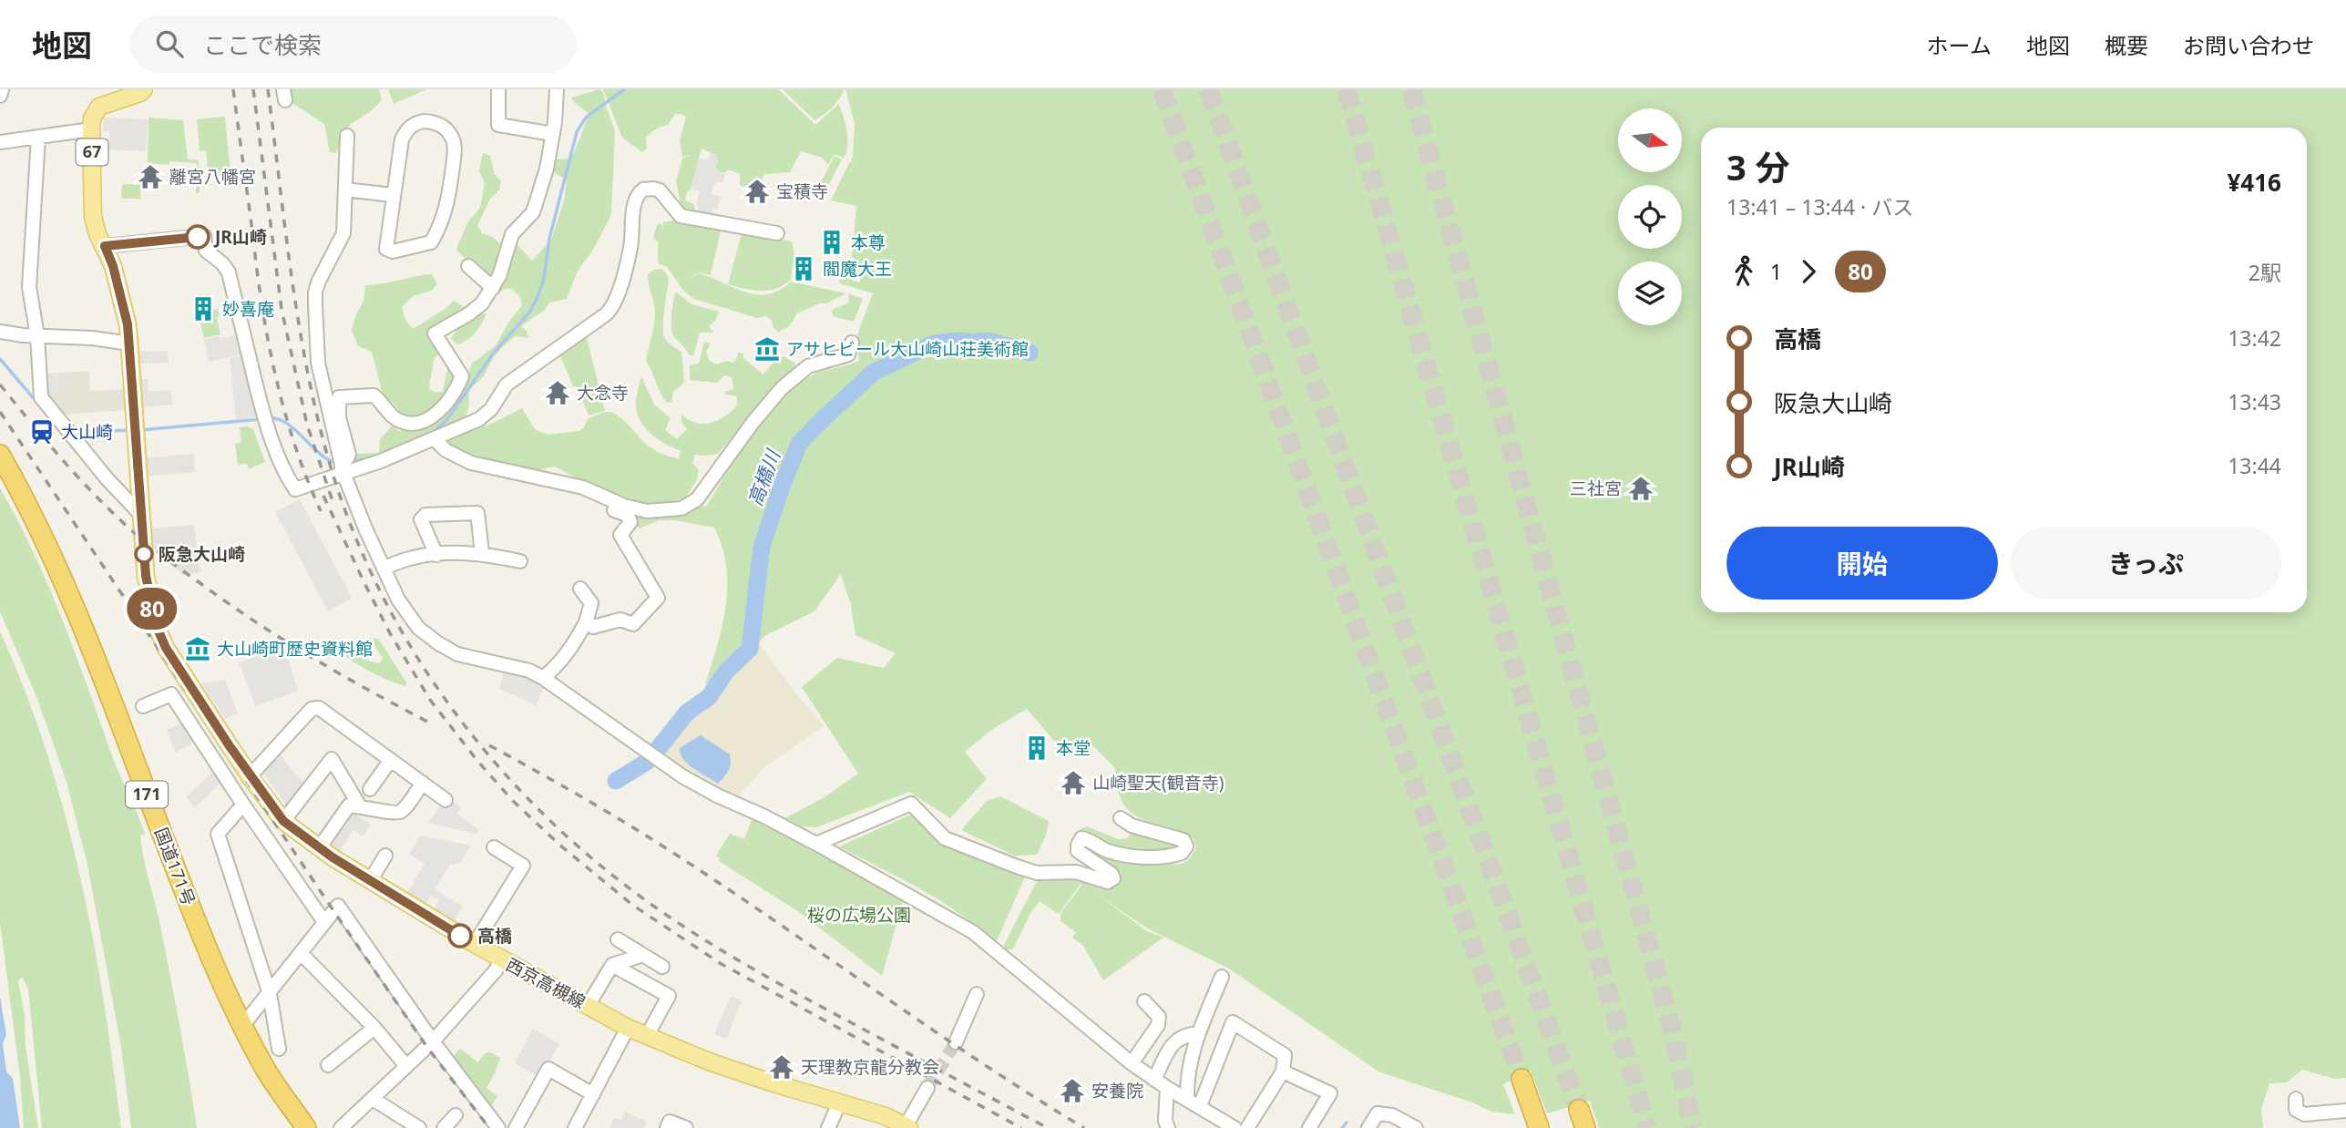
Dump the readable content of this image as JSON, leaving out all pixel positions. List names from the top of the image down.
{
  "streets": {
    "highway": ["171", "国道171号"],
    "main road": ["67", "西京高槻線"]
  },
  "crossings": [
    ["67", "西京高槻線"]
  ],
  "water": ["高橋川"],
  "parks": ["桜の広場公園"],
  "places": {
    "temple": [
      "離宮八幡宮",
      "宝積寺",
      "大念寺",
      "三社宮",
      "山崎聖天(観音寺)",
      "天理教京龍分教会",
      "安養院"
    ],
    "other": ["JR山崎", "阪急大山崎", "高橋"],
    "building": [
      "本尊",
      "閻魔大王",
      "妙喜庵",
      "本堂"
    ],
    "museum": ["アサヒビール大山崎山荘美術館", "大山崎町歴史資料館"],
    "station": ["大山崎"]
  },
  "lines": ["bus line 80"],
  "north": "right",
  "page": {
    "header": "地図",
    "search": "ここで検索",
    "nav": [
      "ホーム",
      "地図",
      "概要",
      "お問い合わせ"
    ],
    "on_map": "80",
    "heading": ["3 分", "13:41 – 13:44 · バス", "¥416"],
    "legs": ["1", "80", "2駅"],
    "list": [
      {
        "name": "高橋",
        "value": "13:42"
      },
      {
        "name": "阪急大山崎",
        "value": "13:43"
      },
      {
        "name": "JR山崎",
        "value": "13:44"
      }
    ],
    "buttons": ["開始", "きっぷ"]
  }
}
